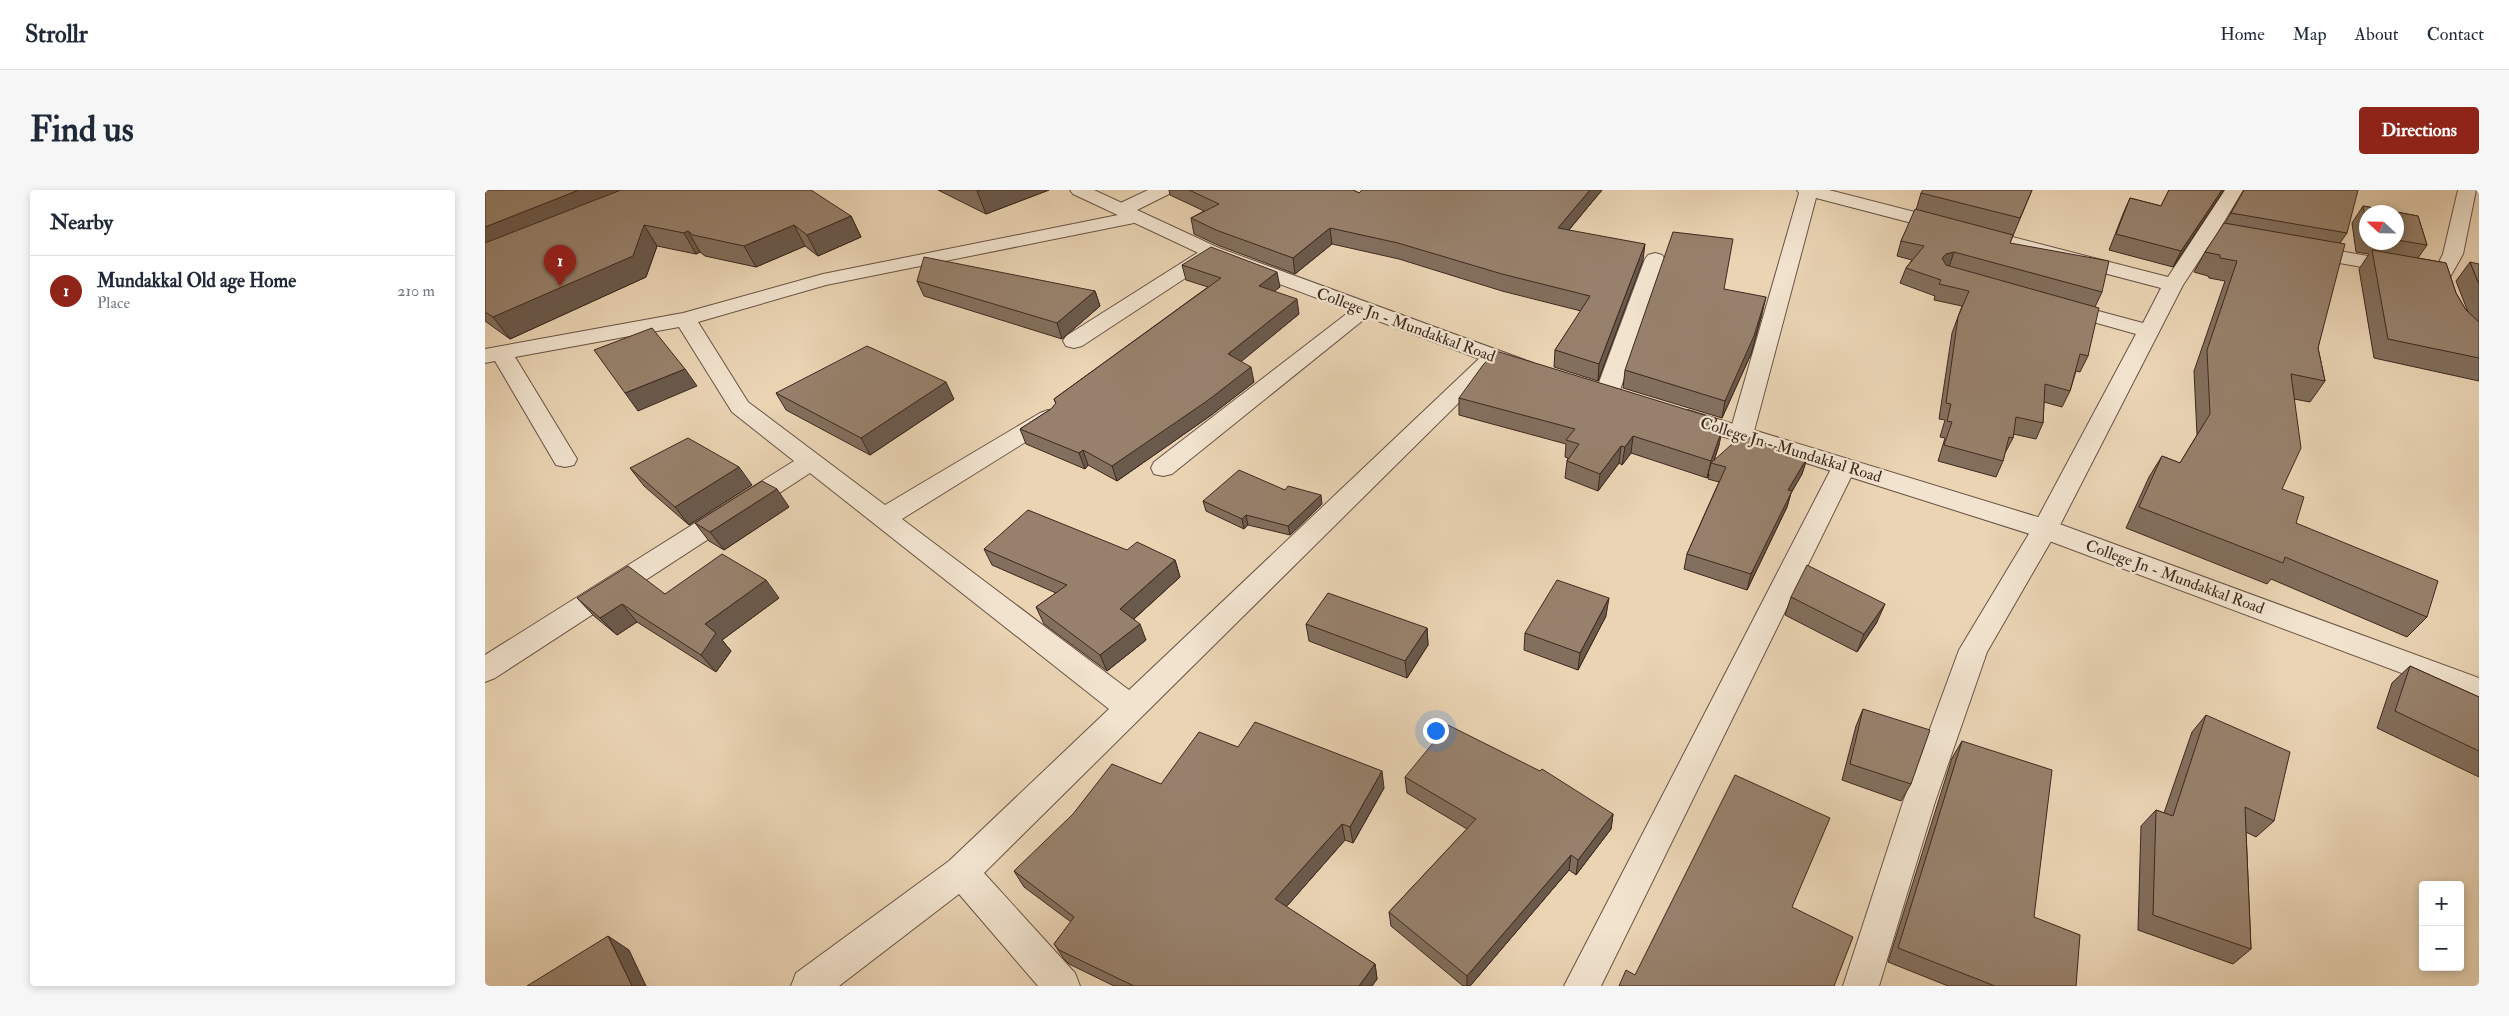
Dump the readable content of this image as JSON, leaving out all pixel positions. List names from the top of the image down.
{
  "streets": {
    "street": ["College Jn - Mundakkal Road"]
  },
  "north": "left",
  "page": {
    "header": "Strollr",
    "nav": [
      "Home",
      "Map",
      "About",
      "Contact"
    ],
    "buttons": "Directions",
    "title": "Find us",
    "heading": "Nearby",
    "pins": "1",
    "list": [
      {
        "mark": "1",
        "name": "Mundakkal Old age Home",
        "note": "Place",
        "value": "210 m"
      }
    ],
    "map_buttons": ["+", "−"]
  }
}
